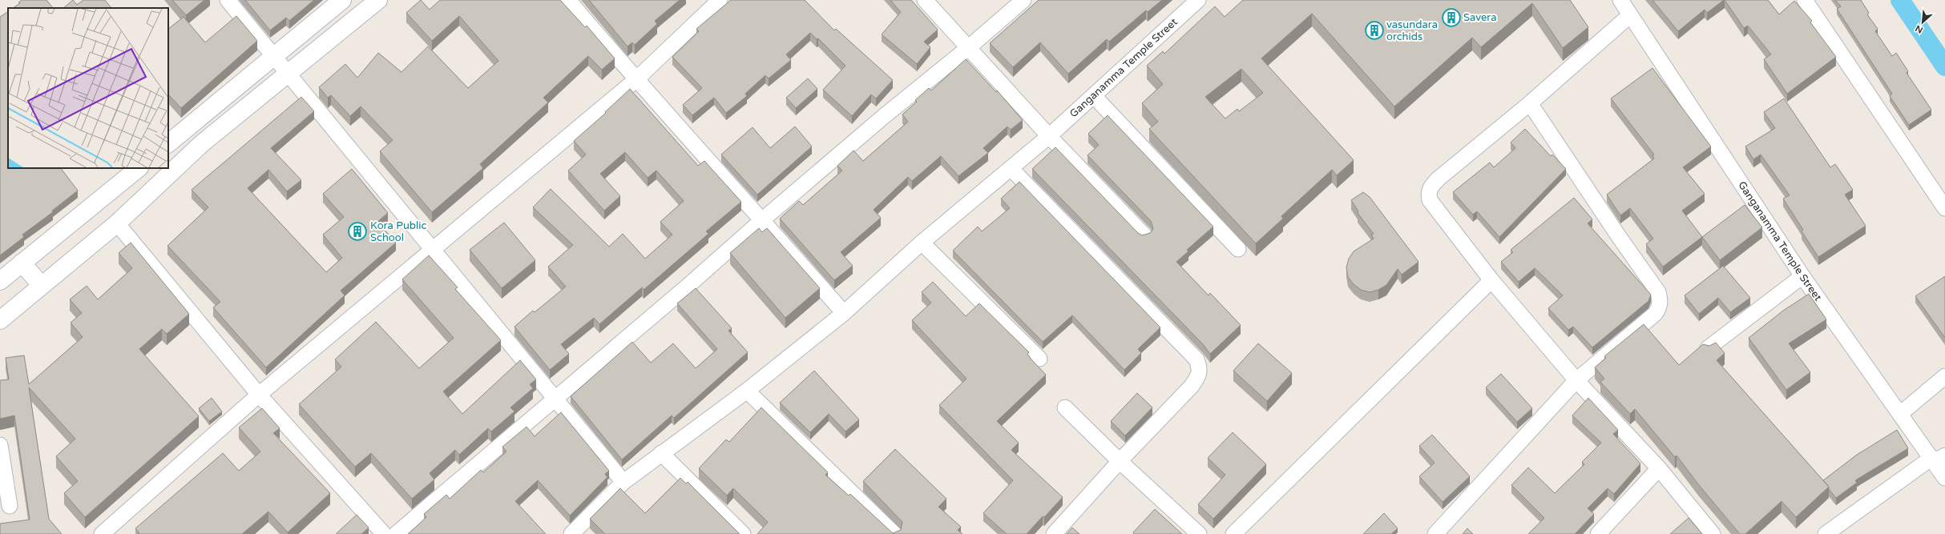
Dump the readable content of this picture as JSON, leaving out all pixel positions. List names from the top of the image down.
{
  "streets": {
    "street": ["Ganganamma Temple Street"]
  },
  "places": {
    "building": ["Savera", "vasundara orchids", "Kora Public School"]
  },
  "north": "bottom left"
}
